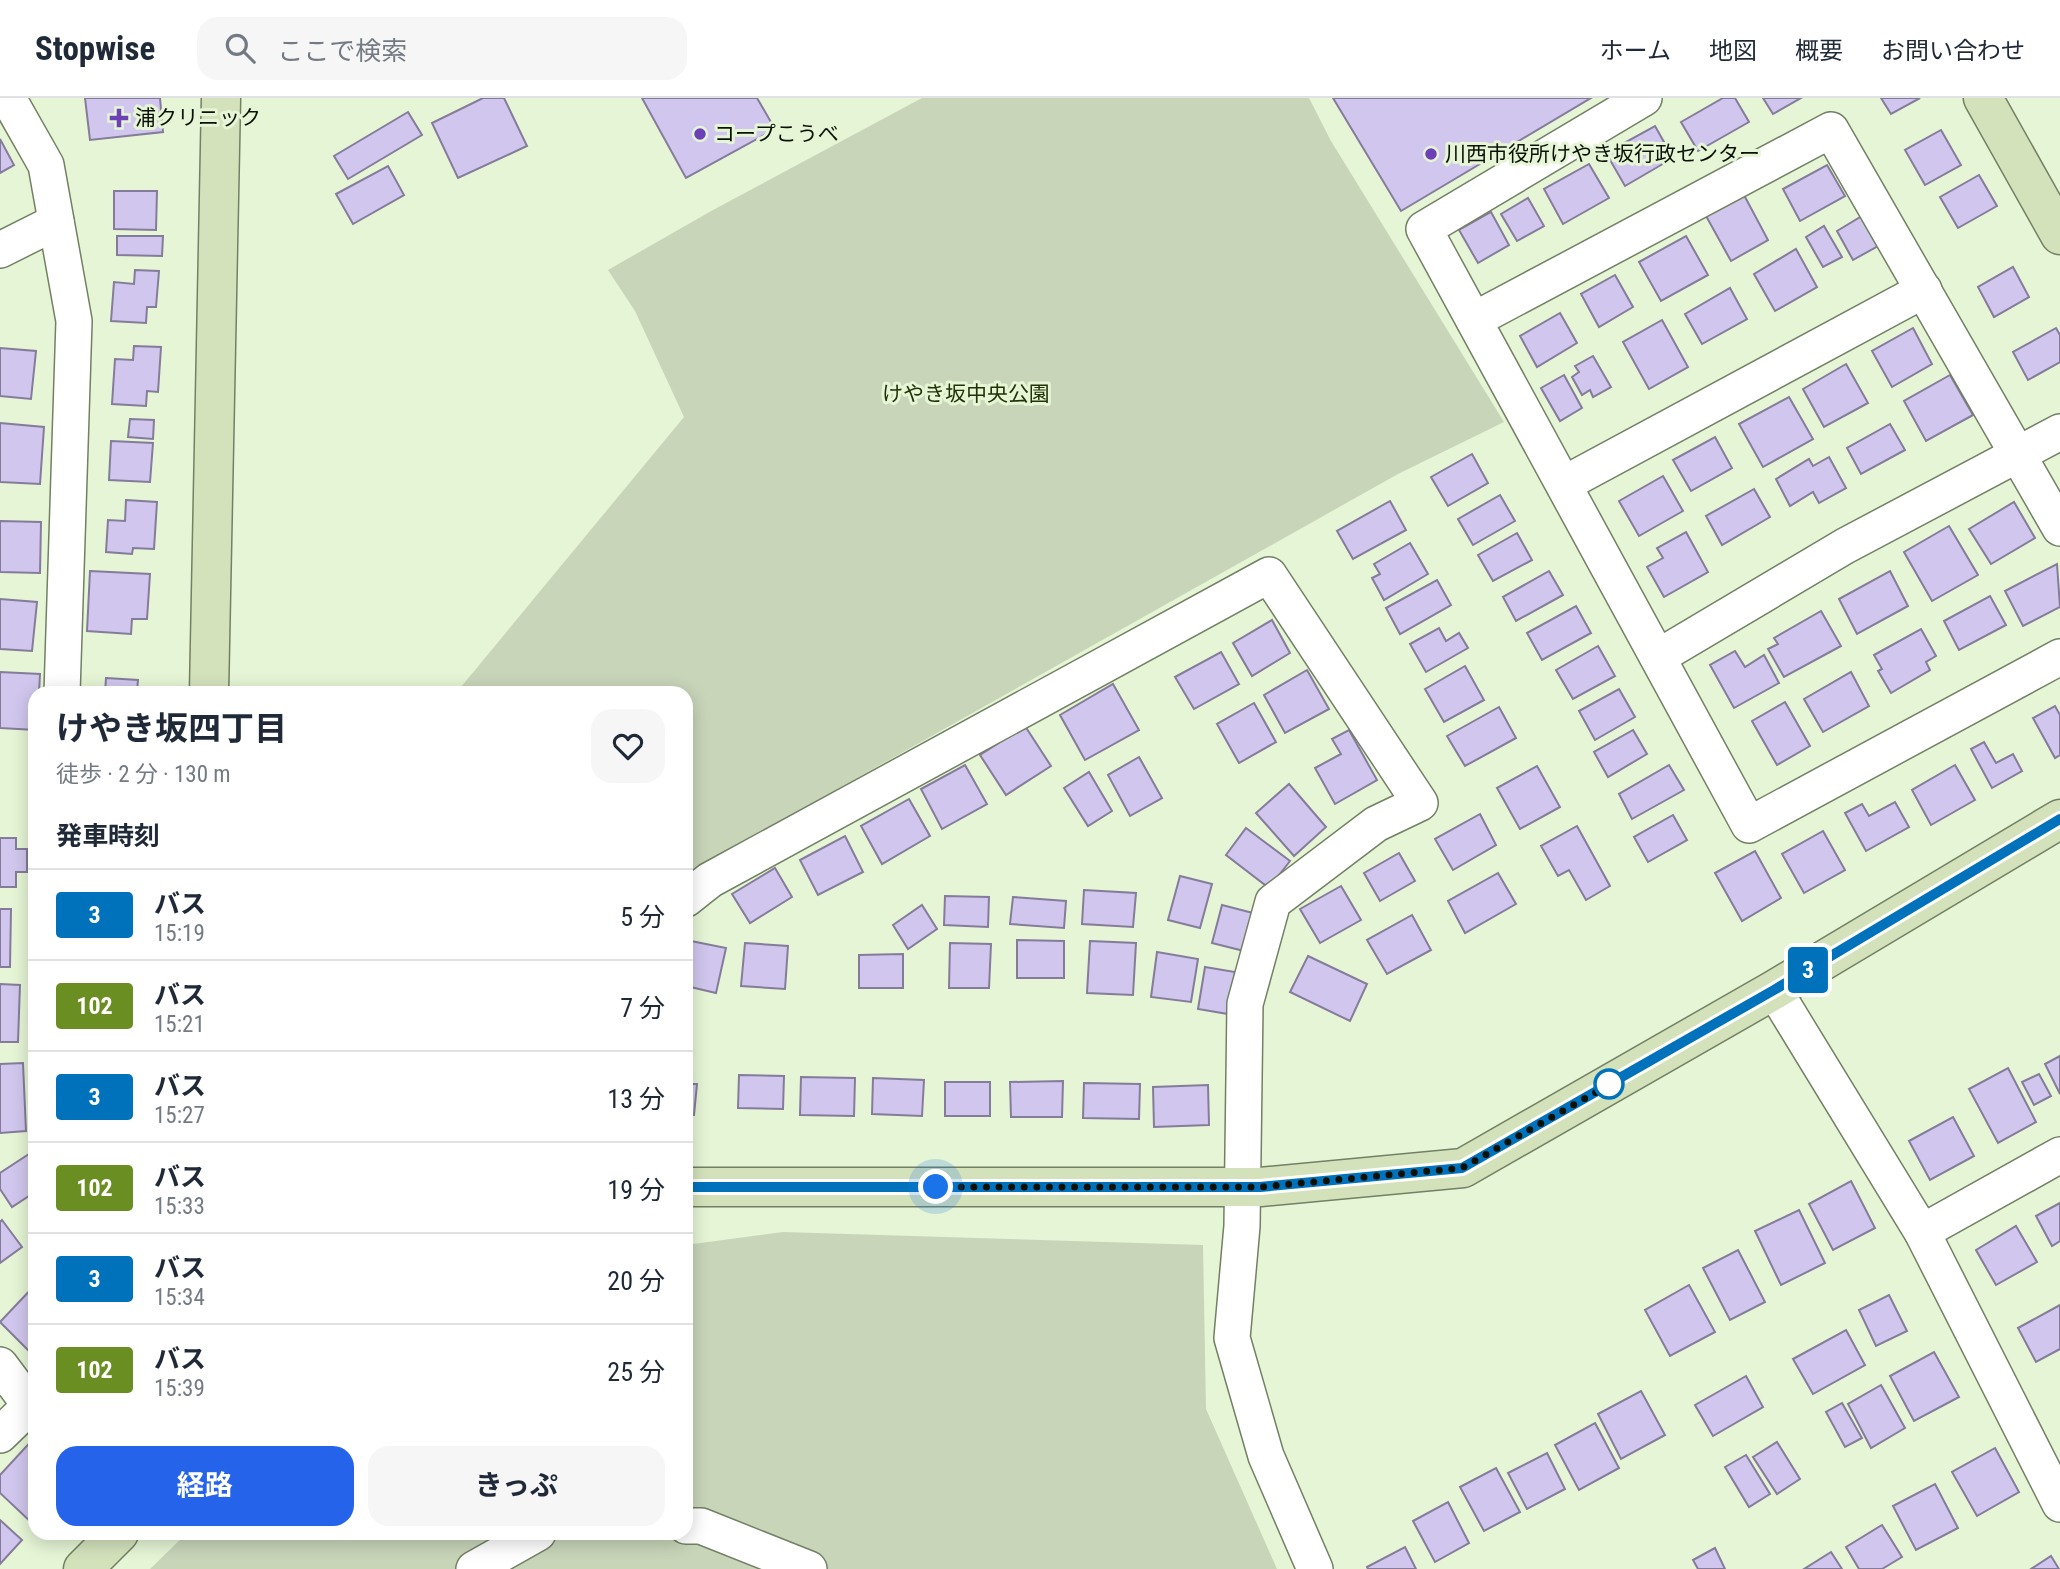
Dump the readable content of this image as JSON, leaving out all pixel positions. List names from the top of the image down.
{
  "parks": ["けやき坂中央公園"],
  "places": {
    "health": ["浦クリニック"],
    "other": ["コープこうべ", "川西市役所けやき坂行政センター"]
  },
  "lines": ["bus line 3"],
  "page": {
    "header": "Stopwise",
    "search": "ここで検索",
    "nav": [
      "ホーム",
      "地図",
      "概要",
      "お問い合わせ"
    ],
    "on_map": "3",
    "heading": [
      ["けやき坂四丁目", "徒歩 · 2 分 · 130 m"],
      "発車時刻"
    ],
    "list": [
      {
        "mark": "3",
        "name": "バス",
        "note": "15:19",
        "value": "5 分"
      },
      {
        "mark": "102",
        "name": "バス",
        "note": "15:21",
        "value": "7 分"
      },
      {
        "mark": "3",
        "name": "バス",
        "note": "15:27",
        "value": "13 分"
      },
      {
        "mark": "102",
        "name": "バス",
        "note": "15:33",
        "value": "19 分"
      },
      {
        "mark": "3",
        "name": "バス",
        "note": "15:34",
        "value": "20 分"
      },
      {
        "mark": "102",
        "name": "バス",
        "note": "15:39",
        "value": "25 分"
      }
    ],
    "buttons": ["経路", "きっぷ"]
  }
}
